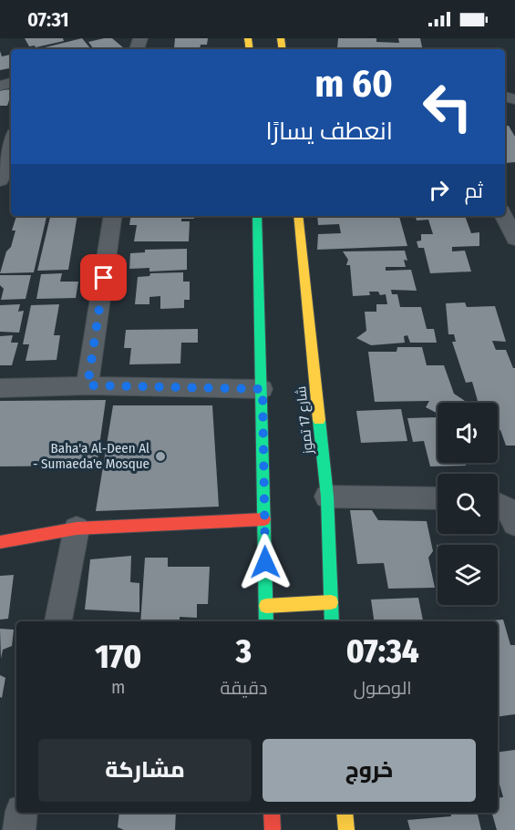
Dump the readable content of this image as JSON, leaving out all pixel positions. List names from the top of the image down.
{
  "streets": {
    "main road": ["شارع 17 تموز"]
  },
  "places": ["Baha'a Al-Deen Al - Sumaeda'e Mosque"],
  "page": {
    "status": "07:31",
    "turn": ["60 m", "انعطف يسارًا"],
    "then": "ثم",
    "eta": [
      "07:34",
      "الوصول",
      "3",
      "دقيقة",
      "170",
      "m"
    ],
    "buttons": ["خروج", "مشاركة"]
  }
}
